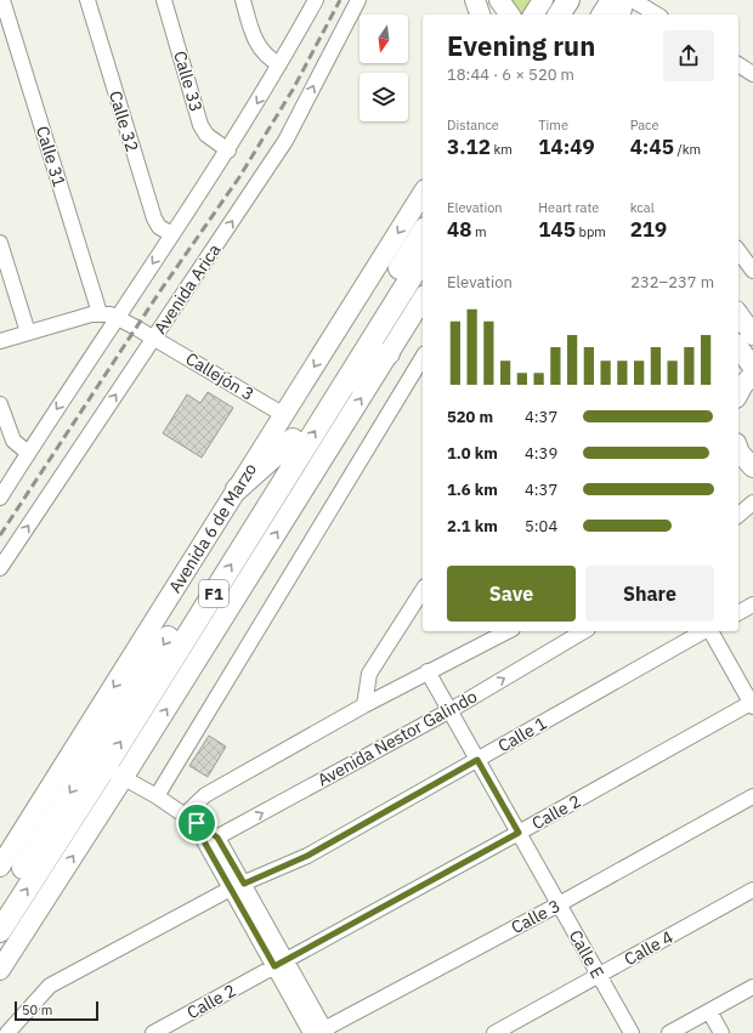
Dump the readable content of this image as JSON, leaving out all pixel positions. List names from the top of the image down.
{
  "streets": {
    "highway": ["Avenida 6 de Marzo", "F1"],
    "street": [
      "Calle 33",
      "Calle 32",
      "Calle 31",
      "Avenida Arica",
      "Callejón 3",
      "Calle 1",
      "Avenida Nestor Galindo",
      "Calle 2",
      "Calle 3",
      "Calle 4",
      "Calle E"
    ]
  },
  "crossings": [
    ["Calle 31", "Callejón 3"],
    ["Avenida Arica", "Callejón 3"],
    ["Callejón 3", "Avenida 6 de Marzo"],
    ["Calle 1", "Calle E"],
    ["Avenida Nestor Galindo", "Calle E"],
    ["Calle 2", "Calle E"],
    ["Calle 3", "Calle E"],
    ["Calle 4", "Calle E"]
  ],
  "scale_bar": "50 m",
  "north": "bottom",
  "page": {
    "heading": ["Evening run", "18:44 · 6 × 520 m"],
    "stats": [
      ["Distance", "3.12 km"],
      ["Time", "14:49"],
      ["Pace", "4:45 /km"],
      ["Elevation", "48 m"],
      ["Heart rate", "145 bpm"],
      ["kcal", "219"]
    ],
    "chart": ["Elevation", "232–237 m"],
    "list": [
      {
        "name": "520 m",
        "note": "4:37"
      },
      {
        "name": "1.0 km",
        "note": "4:39"
      },
      {
        "name": "1.6 km",
        "note": "4:37"
      },
      {
        "name": "2.1 km",
        "note": "5:04"
      }
    ],
    "buttons": ["Save", "Share"],
    "scale": "50 m"
  }
}
